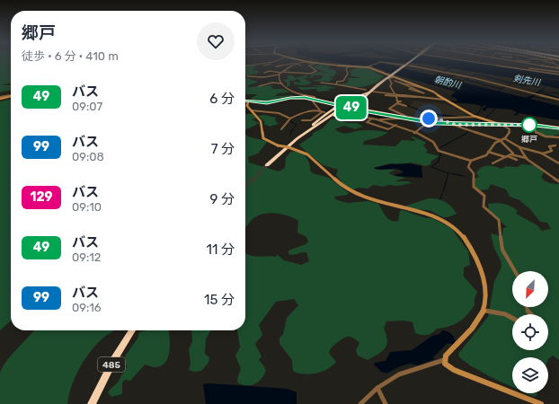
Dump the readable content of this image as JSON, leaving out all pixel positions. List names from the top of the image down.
{
  "streets": {
    "highway": ["485"]
  },
  "water": ["剣先川", "朝酌川"],
  "places": ["郷戸"],
  "lines": ["bus line 49"],
  "north": "bottom left",
  "page": {
    "on_map": "49",
    "heading": ["郷戸", "徒歩 · 6 分 · 410 m"],
    "list": [
      {
        "mark": "49",
        "name": "バス",
        "note": "09:07",
        "value": "6 分"
      },
      {
        "mark": "99",
        "name": "バス",
        "note": "09:08",
        "value": "7 分"
      },
      {
        "mark": "129",
        "name": "バス",
        "note": "09:10",
        "value": "9 分"
      },
      {
        "mark": "49",
        "name": "バス",
        "note": "09:12",
        "value": "11 分"
      },
      {
        "mark": "99",
        "name": "バス",
        "note": "09:16",
        "value": "15 分"
      }
    ]
  }
}
